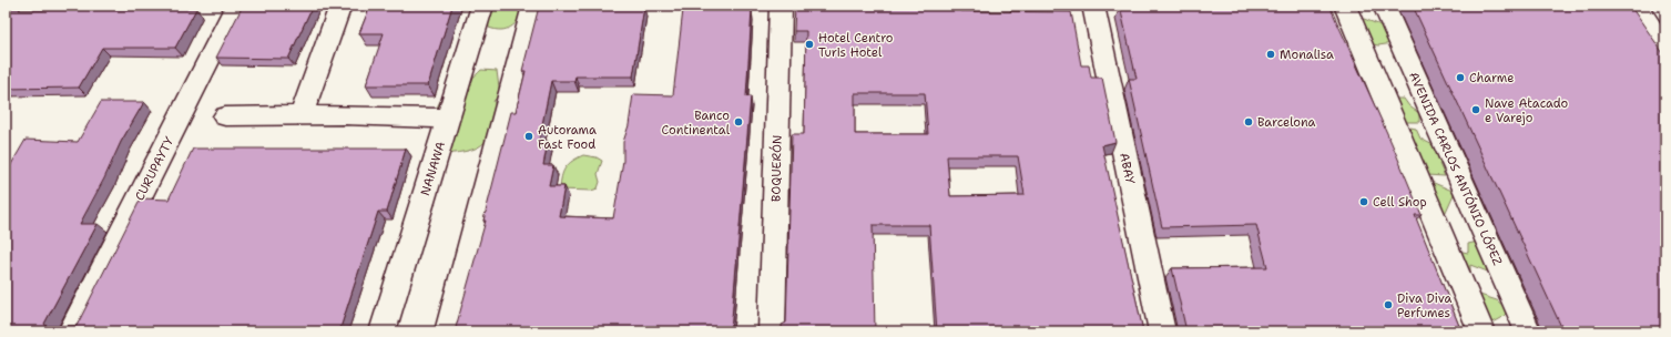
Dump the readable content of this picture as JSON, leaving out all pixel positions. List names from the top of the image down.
{
  "streets": {
    "street": [
      "CURUPAYTY",
      "NANAWA",
      "BOQUERÓN",
      "ABAY",
      "AVENIDA CARLOS ANTÓNIO LÓPEZ"
    ]
  },
  "places": [
    "Hotel Centro Turis Hotel",
    "Monalisa",
    "Charme",
    "Nave Atacado e Varejo",
    "Banco Continental",
    "Barcelona",
    "Autorama Fast Food",
    "Cell Shop",
    "Diva Diva Perfumes"
  ]
}
